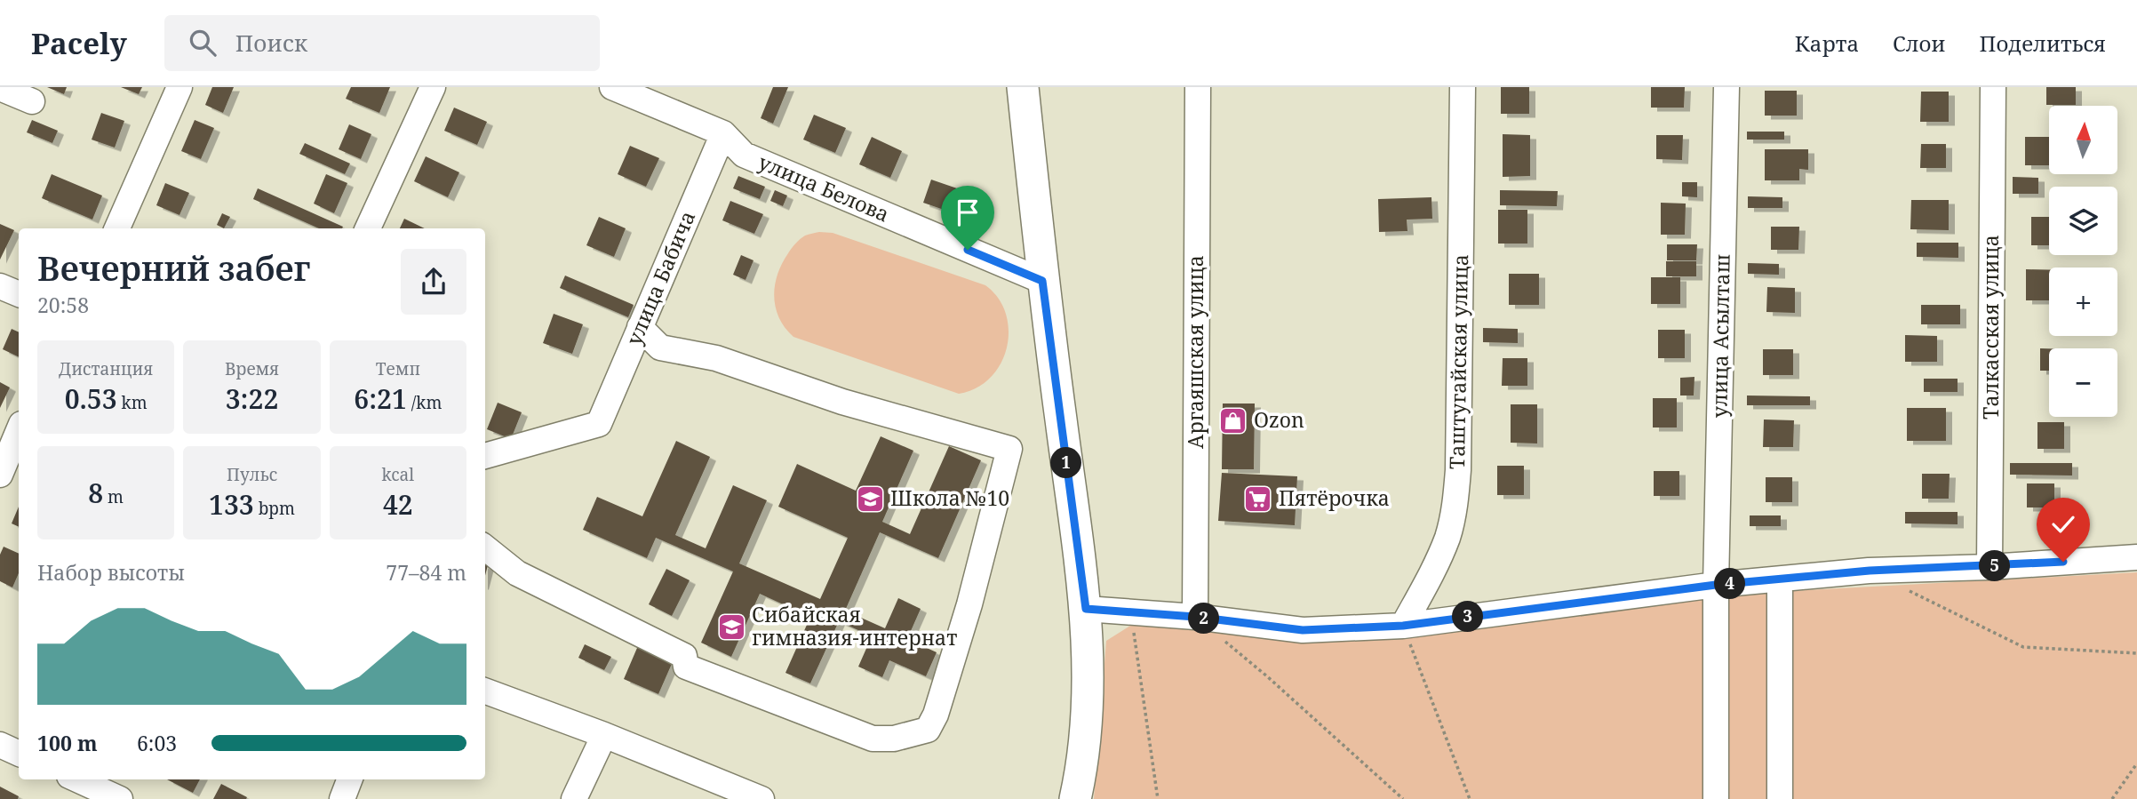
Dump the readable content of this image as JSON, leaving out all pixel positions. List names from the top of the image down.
{
  "streets": {
    "street": [
      "улица Белова",
      "улица Бабича",
      "Талкасская улица",
      "улица Асылташ",
      "Аргаяшская улица",
      "Таштугайская улица"
    ]
  },
  "crossings": [
    ["улица Белова", "улица Бабича"]
  ],
  "places": {
    "shop": ["Ozon"],
    "school or university": ["Школа №10", "Сибайская гимназия-интернат"],
    "supermarket": ["Пятёрочка"]
  },
  "north": "top",
  "page": {
    "header": "Pacely",
    "search": "Поиск",
    "nav": ["Карта", "Слои", "Поделиться"],
    "map_buttons": ["+", "−"],
    "heading": ["Вечерний забег", "20:58"],
    "stats": [
      ["Дистанция", "0.53 km"],
      ["Время", "3:22"],
      ["Темп", "6:21 /km"],
      ["8 m"],
      ["Пульс", "133 bpm"],
      ["kcal", "42"]
    ],
    "pins": [
      "1",
      "5",
      "4",
      "3",
      "2"
    ],
    "chart": ["Набор высоты", "77–84 m"],
    "list": [
      {
        "name": "100 m",
        "note": "6:03"
      }
    ]
  }
}
